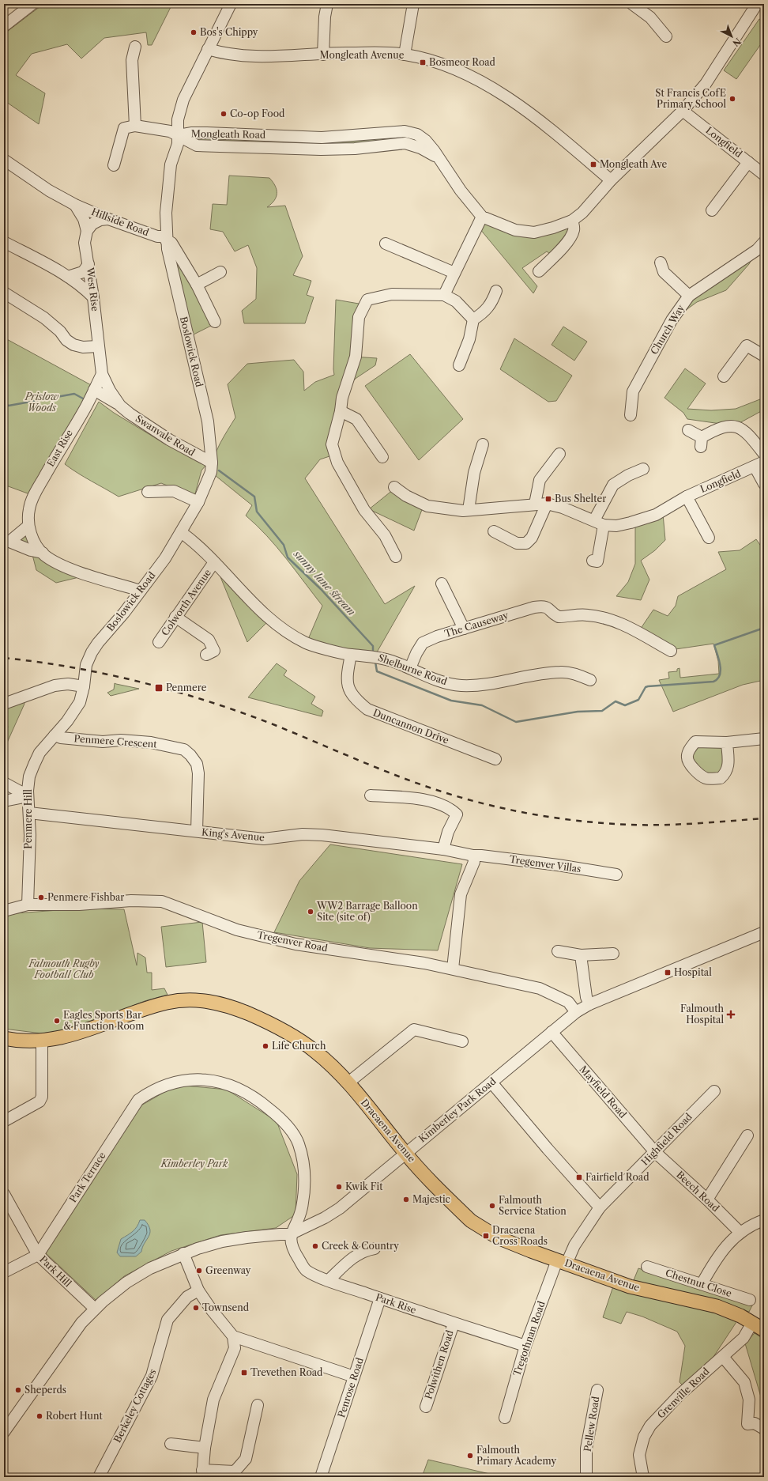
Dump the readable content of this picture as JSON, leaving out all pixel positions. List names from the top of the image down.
{
  "streets": {
    "main road": ["Dracaena Avenue"],
    "street": [
      "Mongleath Avenue",
      "Mongleath Road",
      "Longfield",
      "Hillside Road",
      "West Rise",
      "Church Way",
      "Boslowick Road",
      "Swanvale Road",
      "East Rise",
      "Colworth Avenue",
      "The Causeway",
      "Shelburne Road",
      "Duncannon Drive",
      "Penmere Crescent",
      "Penmere Hill",
      "King's Avenue",
      "Tregenver Villas",
      "Tregenver Road",
      "Mayfield Road",
      "Kimberley Park Road",
      "Highfield Road",
      "Park Terrace",
      "Beech Road",
      "Park Hill",
      "Chestnut Close",
      "Park Rise",
      "Tregothnan Road",
      "Polwithen Road",
      "Penrose Road",
      "Grenville Road",
      "Berkeley Cottages",
      "Pellew Road"
    ]
  },
  "crossings": [
    ["Mongleath Avenue", "Boslowick Road"],
    ["Mongleath Road", "Boslowick Road"],
    ["Hillside Road", "West Rise"],
    ["Hillside Road", "Boslowick Road"],
    ["West Rise", "Swanvale Road"],
    ["West Rise", "East Rise"],
    ["Boslowick Road", "Swanvale Road"],
    ["Boslowick Road", "East Rise"],
    ["Boslowick Road", "Shelburne Road"],
    ["Boslowick Road", "Penmere Hill"],
    ["Swanvale Road", "East Rise"],
    ["Colworth Avenue", "Shelburne Road"],
    ["The Causeway", "Shelburne Road"],
    ["Shelburne Road", "Duncannon Drive"],
    ["Penmere Crescent", "Penmere Hill"],
    ["Penmere Crescent", "King's Avenue"],
    ["Penmere Hill", "King's Avenue"],
    ["Penmere Hill", "Tregenver Road"],
    ["King's Avenue", "Tregenver Villas"],
    ["Tregenver Road", "Kimberley Park Road"],
    ["Mayfield Road", "Kimberley Park Road"],
    ["Mayfield Road", "Highfield Road"],
    ["Mayfield Road", "Beech Road"],
    ["Kimberley Park Road", "Dracaena Avenue"],
    ["Kimberley Park Road", "Park Terrace"],
    ["Kimberley Park Road", "Park Hill"],
    ["Kimberley Park Road", "Park Rise"],
    ["Dracaena Avenue", "Highfield Road"],
    ["Dracaena Avenue", "Tregothnan Road"],
    ["Dracaena Avenue", "Grenville Road"],
    ["Highfield Road", "Beech Road"],
    ["Highfield Road", "Tregothnan Road"],
    ["Park Terrace", "Park Hill"],
    ["Park Terrace", "Park Rise"],
    ["Park Rise", "Tregothnan Road"],
    ["Park Rise", "Polwithen Road"],
    ["Park Rise", "Penrose Road"]
  ],
  "water": ["sunny lane stream"],
  "parks": ["Prislow Woods", "Falmouth Rugby Football Club", "Kimberley Park"],
  "places": {
    "other": [
      "Bos's Chippy",
      "St Francis CofE Primary School",
      "Co-op Food",
      "Penmere Fishbar",
      "WW2 Barrage Balloon Site (site of)",
      "Eagles Sports Bar & Function Room",
      "Life Church",
      "Kwik Fit",
      "Majestic",
      "Falmouth Service Station",
      "Creek & Country",
      "Greenway",
      "Townsend",
      "Sheperds",
      "Robert Hunt",
      "Falmouth Primary Academy"
    ],
    "transit": [
      "Bosmeor Road",
      "Mongleath Ave",
      "Bus Shelter",
      "Penmere",
      "Hospital",
      "Fairfield Road",
      "Dracaena Cross Roads",
      "Trevethen Road"
    ],
    "health": ["Falmouth Hospital"]
  },
  "north": "bottom right"
}
